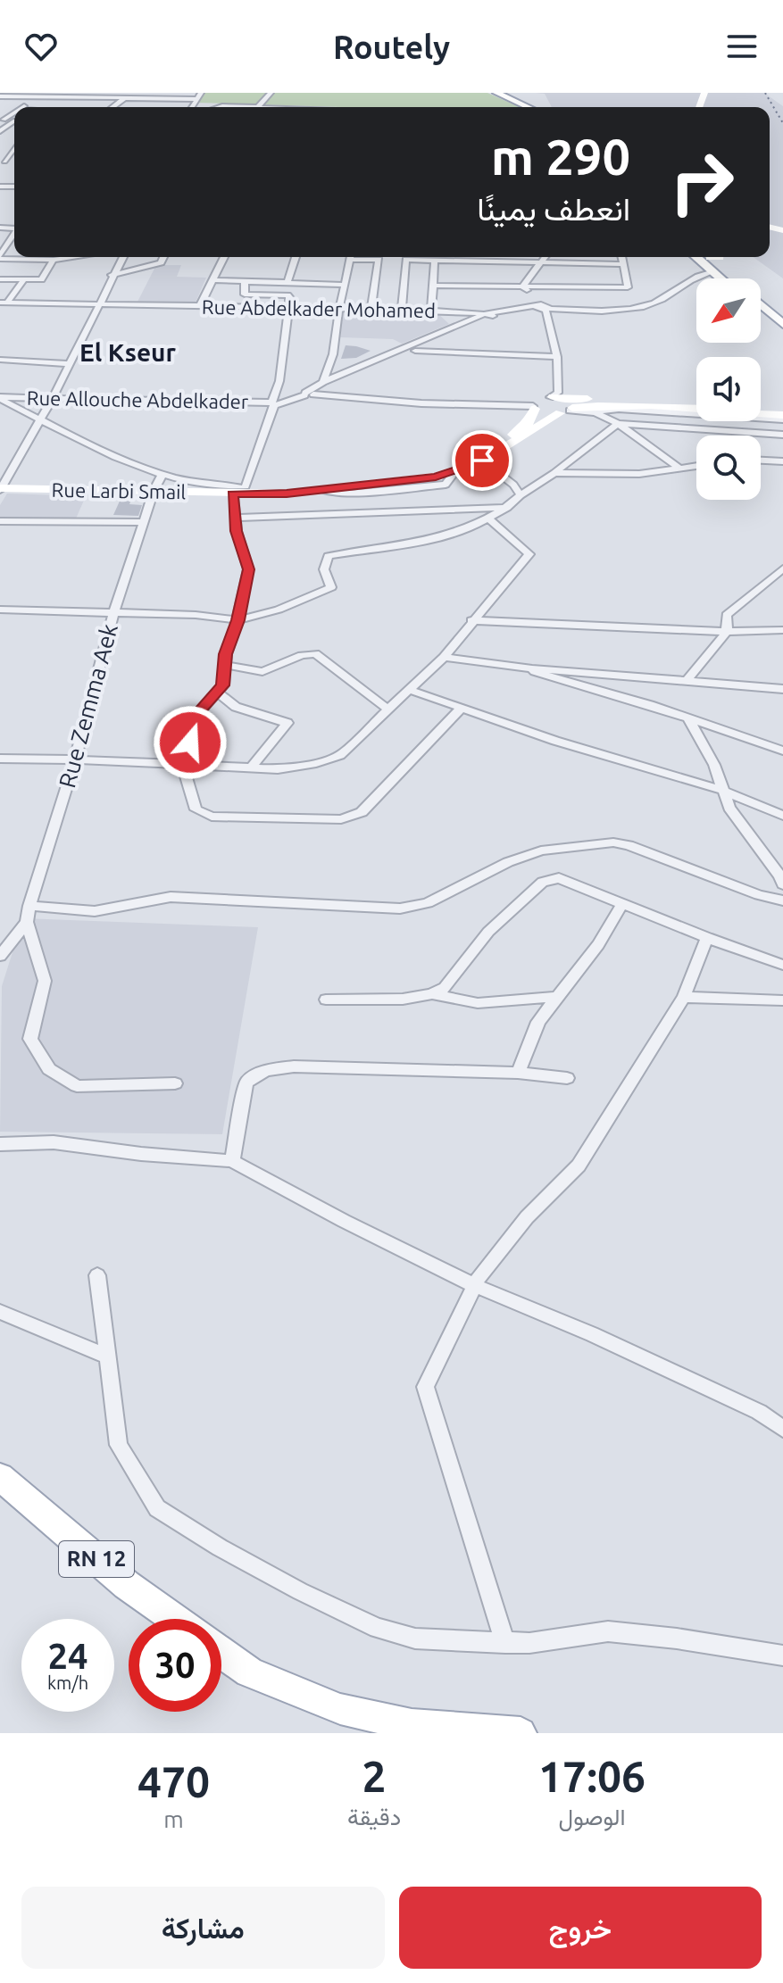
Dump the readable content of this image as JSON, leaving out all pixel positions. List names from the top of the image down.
{
  "streets": {
    "main road": ["Rue Larbi Smail", "RN 12"],
    "street": ["Rue Abdelkader Mohamed", "Rue Allouche Abdelkader", "Rue Zemma Aek"]
  },
  "crossings": [
    ["Rue Larbi Smail", "Rue Zemma Aek"]
  ],
  "districts": ["El Kseur"],
  "north": "bottom left",
  "page": {
    "header": "Routely",
    "turn": ["290 m", "انعطف يمينًا"],
    "speed": "24 km/h",
    "limit": "30",
    "eta": [
      "17:06",
      "الوصول",
      "2",
      "دقيقة",
      "470",
      "m"
    ],
    "buttons": ["خروج", "مشاركة"]
  }
}
